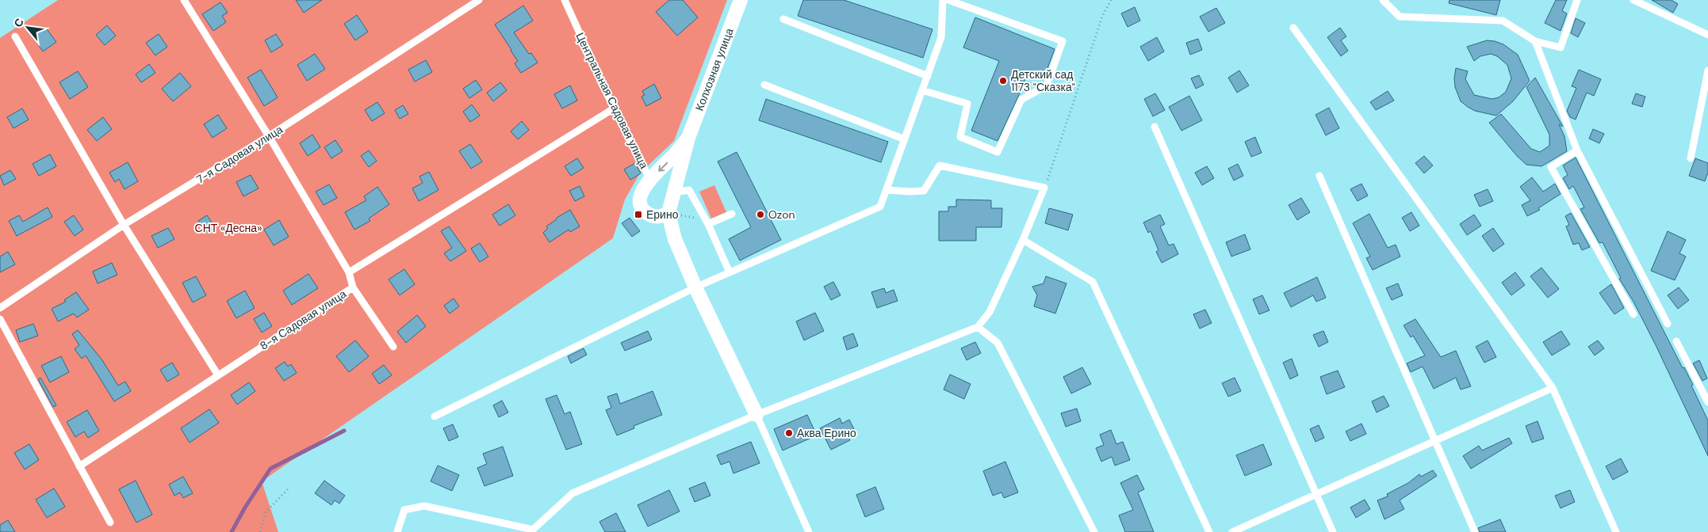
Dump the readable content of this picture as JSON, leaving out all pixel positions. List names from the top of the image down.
{
  "streets": {
    "street": ["Колхозная улица"],
    "lane": ["Центральная Садовая улица", "7-я Садовая улица", "8-я Садовая улица"]
  },
  "crossings": [
    ["Колхозная улица", "Центральная Садовая улица"],
    ["7-я Садовая улица", "8-я Садовая улица"]
  ],
  "parks": ["СНТ «Десна»"],
  "places": {
    "other": ["Детский сад 1173 \"Сказка\"", "Ozon", "Аква Ерино"],
    "transit": ["Ерино"]
  },
  "north": "top left"
}
